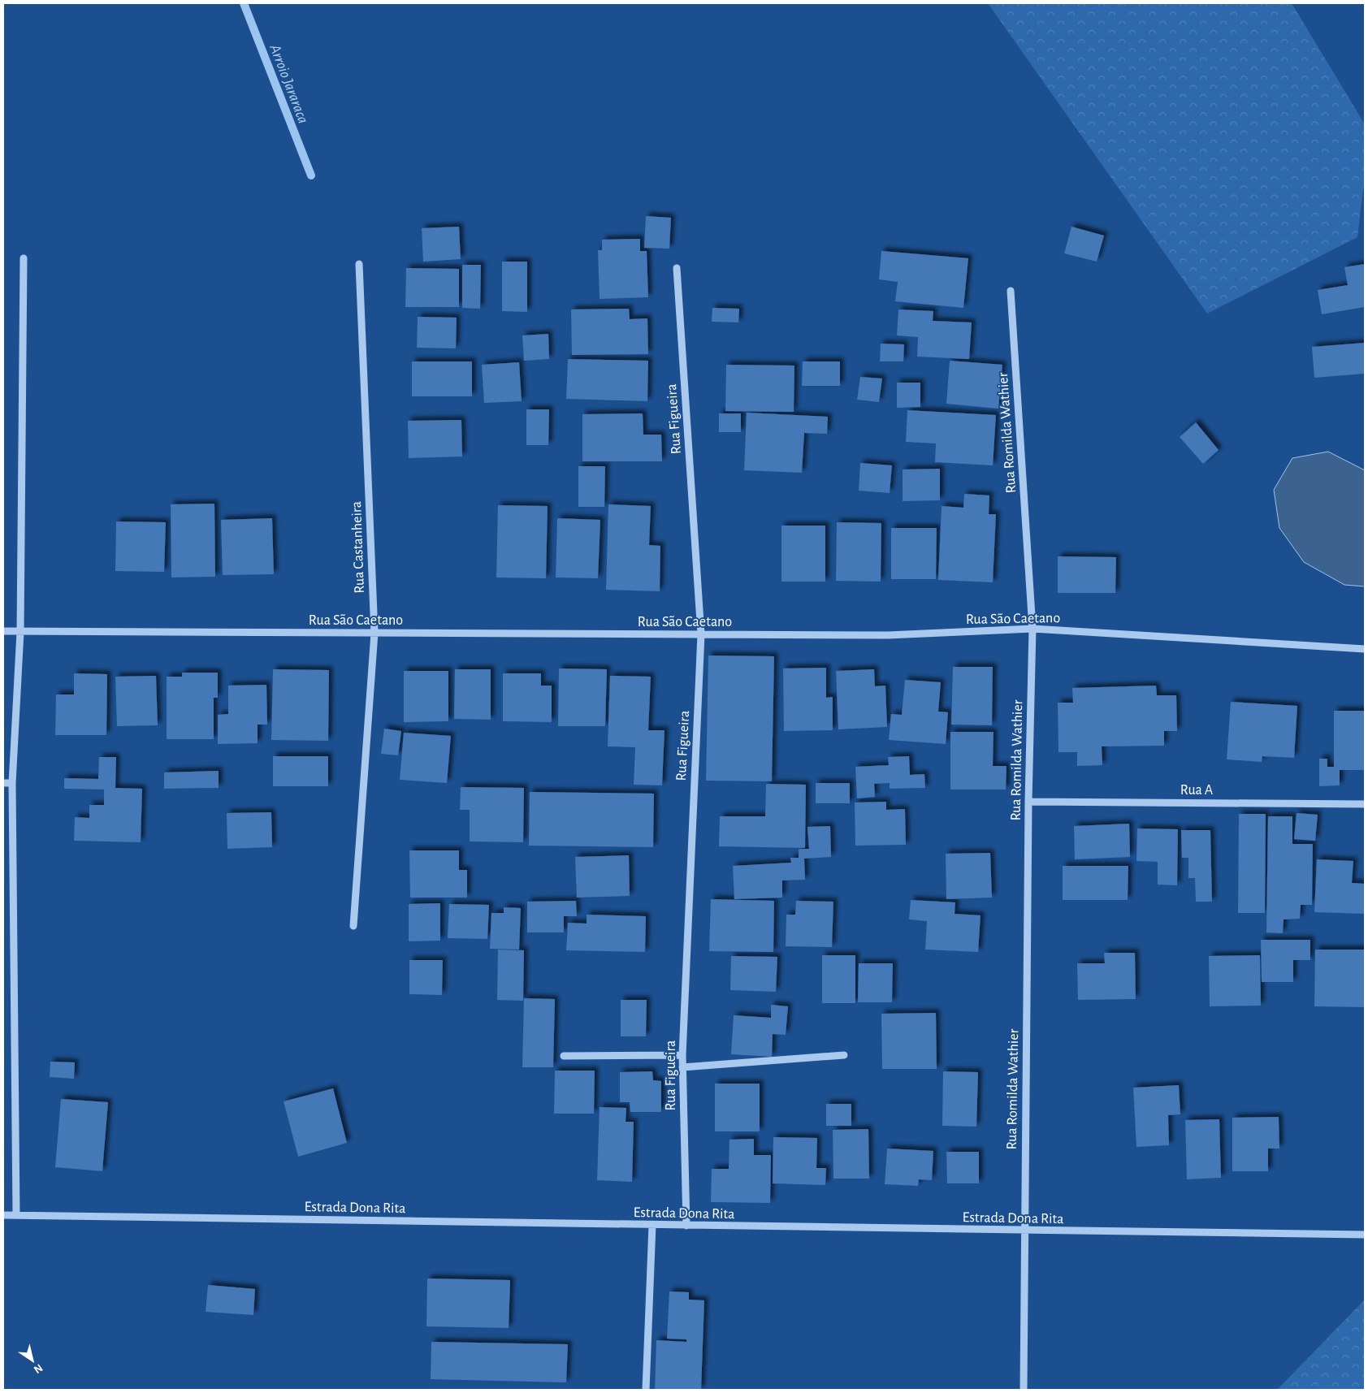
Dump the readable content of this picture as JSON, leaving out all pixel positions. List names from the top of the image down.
{
  "streets": {
    "street": [
      "Rua Figueira",
      "Rua Romilda Wathier",
      "Rua Castanheira",
      "Rua São Caetano",
      "Rua A",
      "Estrada Dona Rita"
    ]
  },
  "crossings": [
    ["Rua Figueira", "Rua São Caetano"],
    ["Rua Figueira", "Estrada Dona Rita"],
    ["Rua Romilda Wathier", "Rua São Caetano"],
    ["Rua Romilda Wathier", "Rua A"],
    ["Rua Romilda Wathier", "Estrada Dona Rita"],
    ["Rua Castanheira", "Rua São Caetano"]
  ],
  "water": ["Arroio Jararaca"],
  "north": "bottom right"
}
